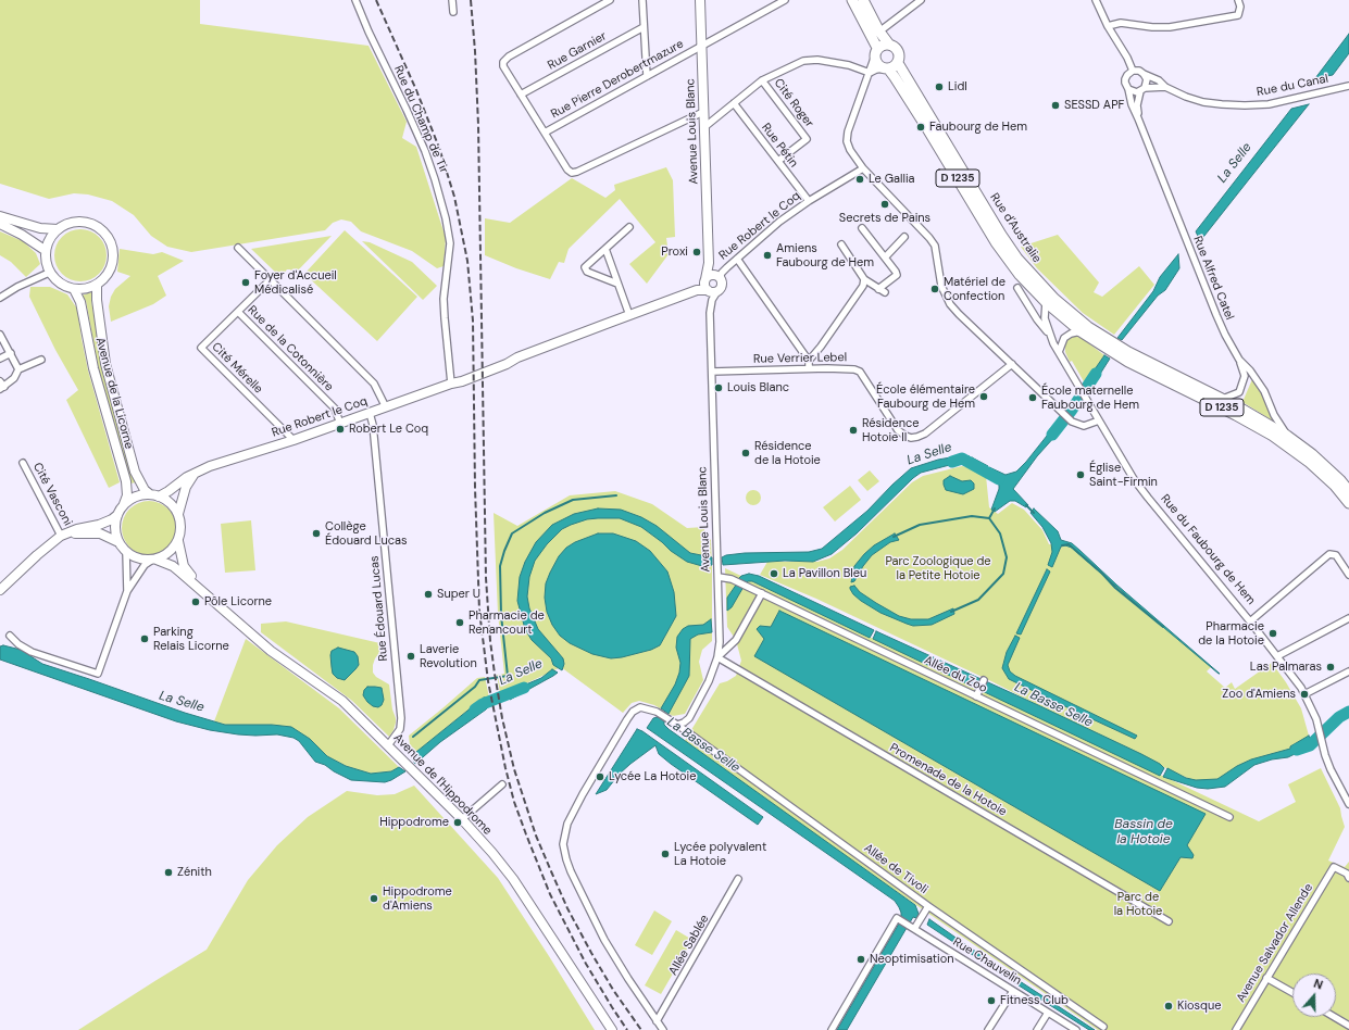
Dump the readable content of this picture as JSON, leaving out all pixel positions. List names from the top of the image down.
{
  "streets": {
    "main road": [
      "Avenue Louis Blanc",
      "D 1235",
      "Rue Robert le Coq",
      "Rue d'Australie",
      "Avenue de la Licorne",
      "Avenue de l'Hippodrome"
    ],
    "street": [
      "Rue Garnier",
      "Rue Pierre Derobertmazure",
      "Rue du Canal",
      "Cité Roger",
      "Rue du Champ de Tir",
      "Rue Pétin",
      "Rue Alfred Catel",
      "Rue de la Cotonnière",
      "Rue Verrier Lebel",
      "Cité Mérelle",
      "Cité Vasconi",
      "Rue du Faubourg de Hem",
      "Rue Édouard Lucas",
      "Allée du Zoo",
      "Promenade de la Hotoie",
      "Allée de Tivoli",
      "Avenue Salvador Allende",
      "Allée Sablée",
      "Rue Chauvelin"
    ]
  },
  "crossings": [
    ["Rue Pierre Derobertmazure", "Avenue Louis Blanc"],
    ["Rue du Canal", "Rue Alfred Catel"],
    ["Cité Roger", "Rue Pétin"],
    ["Rue du Champ de Tir", "Rue Robert le Coq"],
    ["Avenue Louis Blanc", "Rue Robert le Coq"],
    ["Avenue Louis Blanc", "Rue Verrier Lebel"],
    ["Avenue Louis Blanc", "Allée du Zoo"],
    ["Avenue Louis Blanc", "Promenade de la Hotoie"],
    ["Avenue Louis Blanc", "Allée de Tivoli"],
    ["Rue Pétin", "Rue Robert le Coq"],
    ["D 1235", "Rue d'Australie"],
    ["D 1235", "Rue Alfred Catel"],
    ["Rue Robert le Coq", "Rue de la Cotonnière"],
    ["Rue Robert le Coq", "Cité Mérelle"],
    ["Rue Robert le Coq", "Avenue de la Licorne"],
    ["Rue Robert le Coq", "Rue Édouard Lucas"],
    ["Rue Robert le Coq", "Avenue de l'Hippodrome"],
    ["Rue de la Cotonnière", "Cité Mérelle"],
    ["Avenue de la Licorne", "Avenue de l'Hippodrome"],
    ["Rue Édouard Lucas", "Avenue de l'Hippodrome"],
    ["Allée de Tivoli", "Allée Sablée"]
  ],
  "water": ["La Selle", "La Basse Selle", "Bassin de la Hotoie"],
  "parks": ["Parc Zoologique de la Petite Hotoie", "Parc de la Hotoie"],
  "places": [
    "Lidl",
    "SESSD APF",
    "Faubourg de Hem",
    "Le Gallia",
    "Secrets de Pains",
    "Proxi",
    "Amiens Faubourg de Hem",
    "Foyer d'Accueil Médicalisé",
    "Matériel de Confection",
    "Louis Blanc",
    "École élémentaire Faubourg de Hem",
    "École maternelle Faubourg de Hem",
    "Robert Le Coq",
    "Résidence Hotoie II",
    "Résidence de la Hotoie",
    "Église Saint-Firmin",
    "Collège Édouard Lucas",
    "La Pavillon Bleu",
    "Super U",
    "Pôle Licorne",
    "Pharmacie de Renancourt",
    "Pharmacie de la Hotoie",
    "Parking Relais Licorne",
    "Laverie Revolution",
    "Las Palmaras",
    "Zoo d'Amiens",
    "Lycée La Hotoie",
    "Hippodrome",
    "Lycée polyvalent La Hotoie",
    "Zénith",
    "Hippodrome d'Amiens",
    "Neoptimisation",
    "Fitness Club",
    "Kiosque"
  ],
  "north": "top"
}
